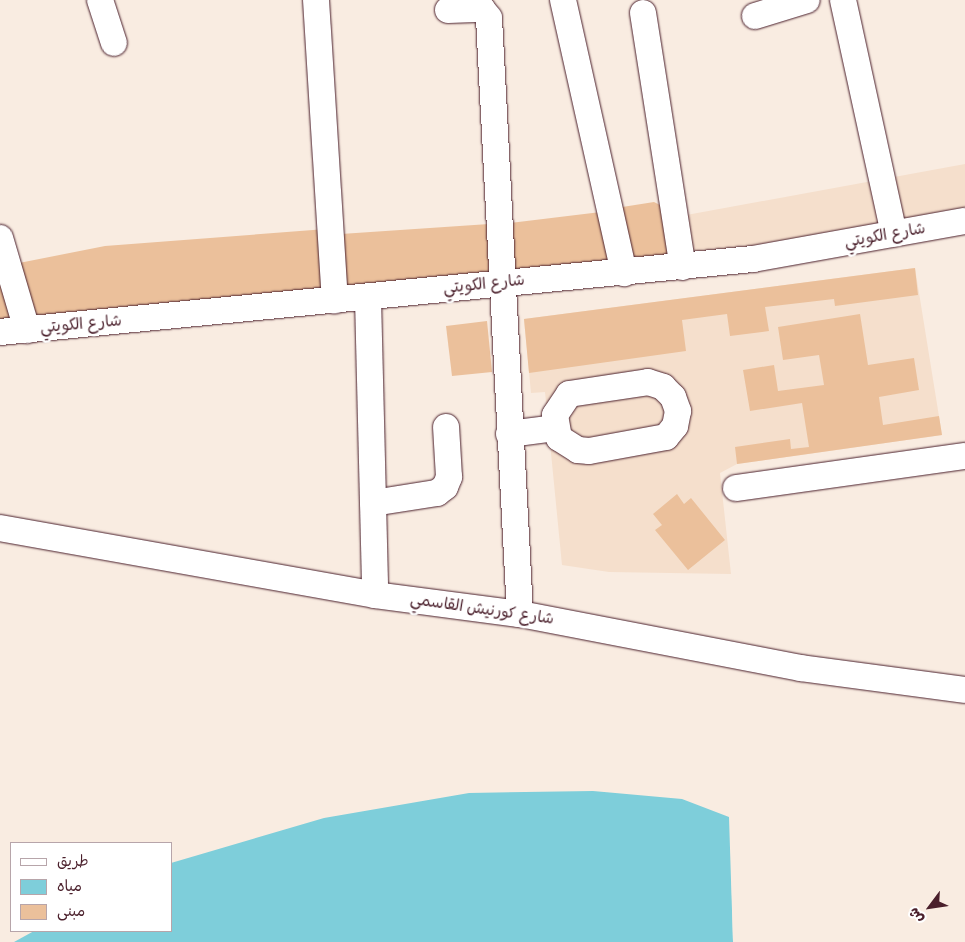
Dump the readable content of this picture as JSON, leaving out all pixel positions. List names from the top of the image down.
{
  "streets": {
    "street": ["شارع الكويتي", "شارع كورنيش القاسمي"]
  },
  "legend": ["طريق", "مياه", "مبنى"],
  "north": "bottom left"
}
